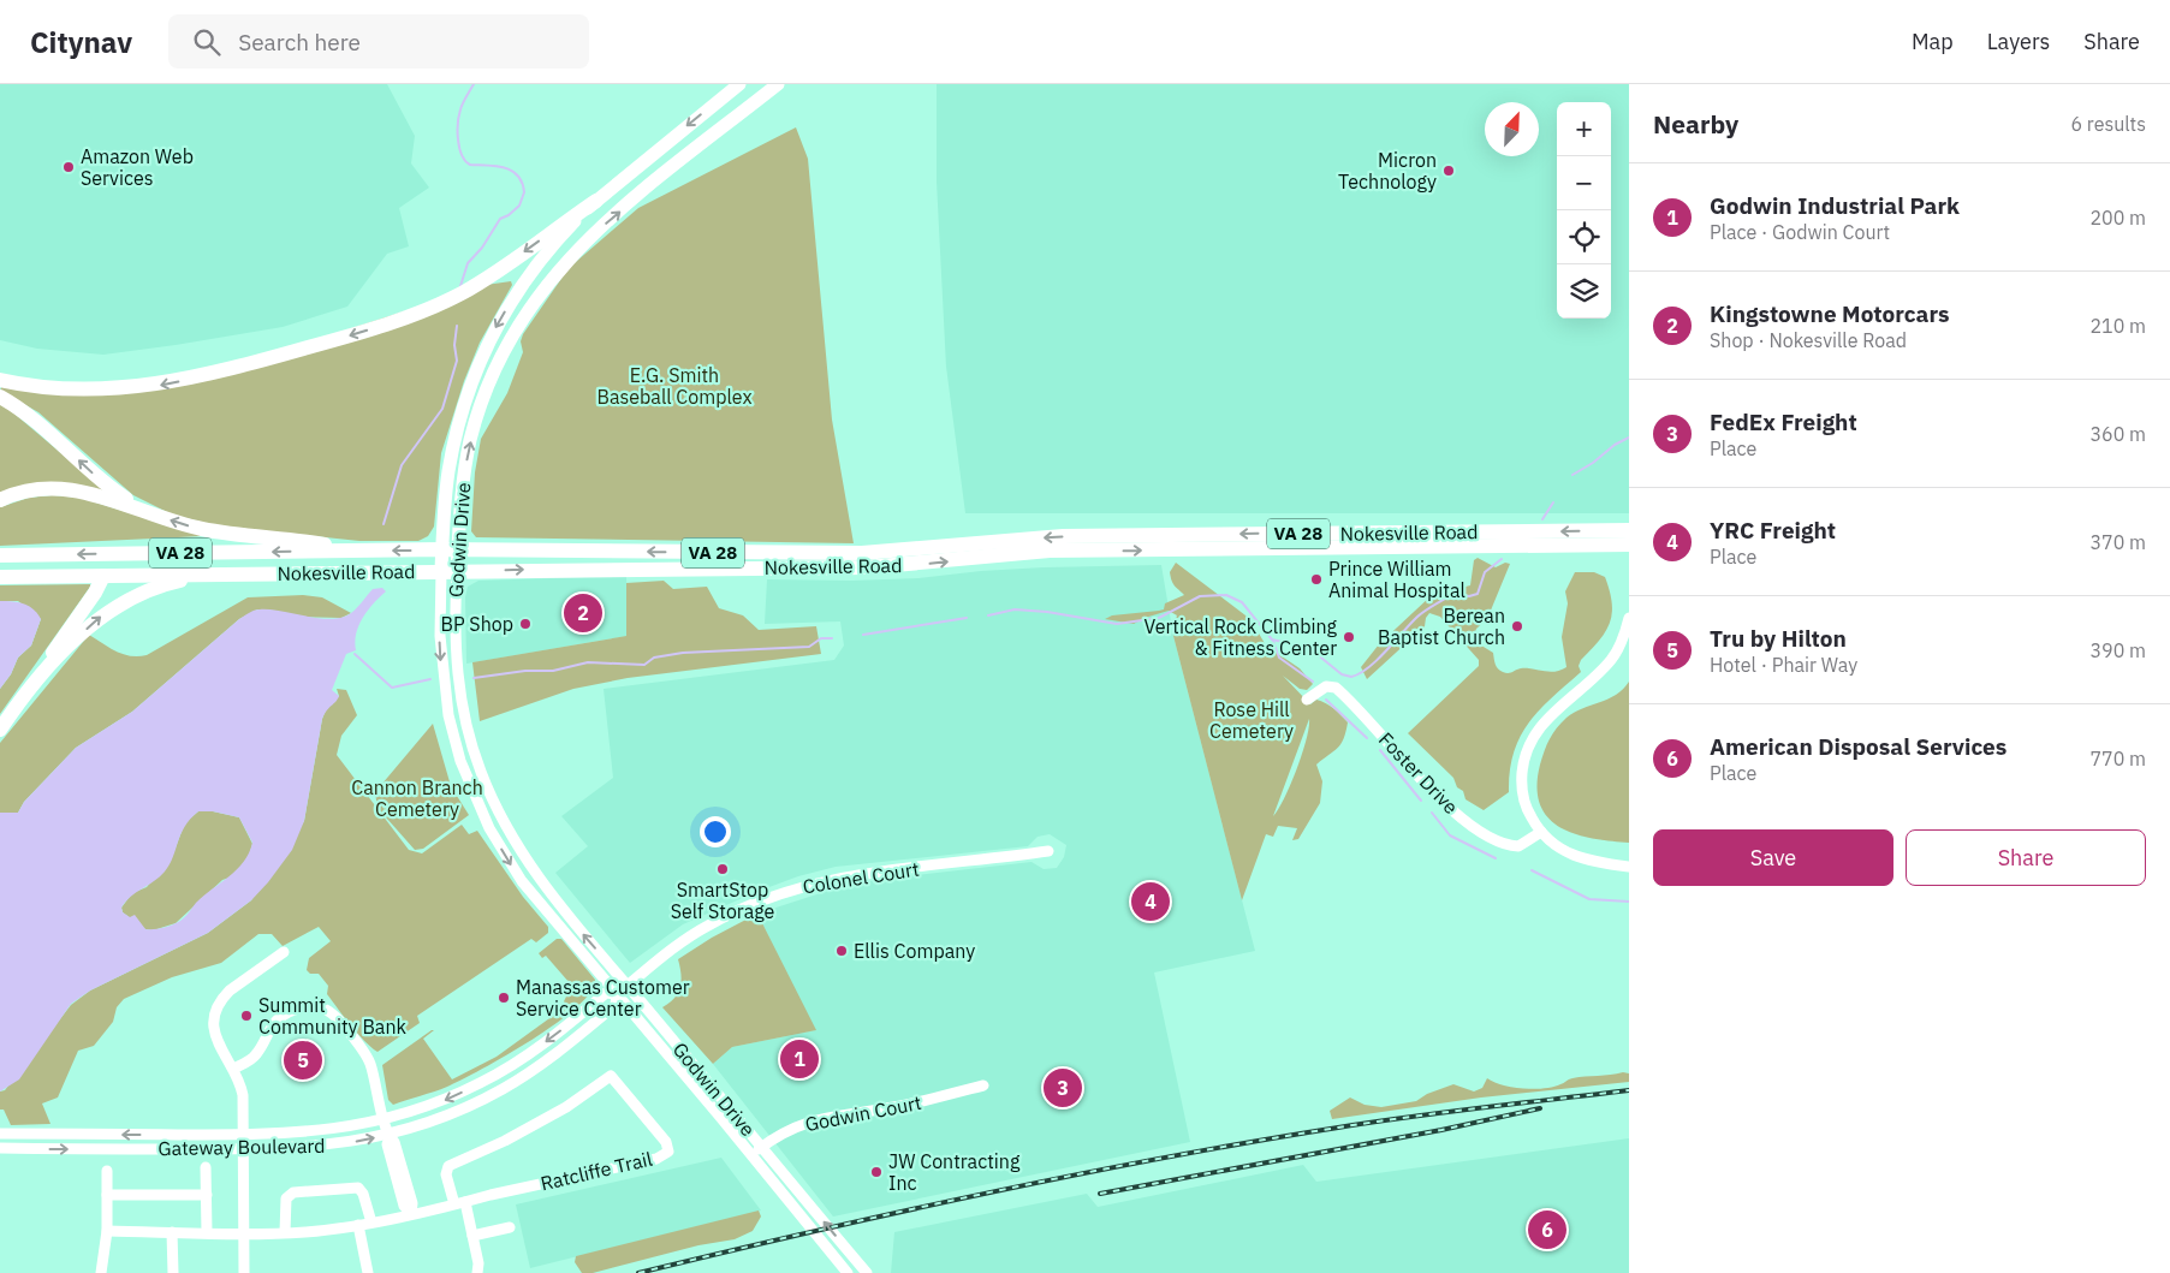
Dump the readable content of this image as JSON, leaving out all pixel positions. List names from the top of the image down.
{
  "streets": {
    "highway": ["Nokesville Road", "VA 28"],
    "main road": ["Godwin Drive"],
    "street": [
      "Foster Drive",
      "Colonel Court",
      "Godwin Court",
      "Gateway Boulevard",
      "Ratcliffe Trail"
    ]
  },
  "crossings": [
    ["Nokesville Road", "Godwin Drive"],
    ["Godwin Drive", "Colonel Court"],
    ["Godwin Drive", "Godwin Court"],
    ["Godwin Drive", "Gateway Boulevard"],
    ["Colonel Court", "Gateway Boulevard"]
  ],
  "parks": ["E.G. Smith Baseball Complex", "Rose Hill Cemetery", "Cannon Branch Cemetery"],
  "places": [
    "Amazon Web Services",
    "Micron Technology",
    "Prince William Animal Hospital",
    "BP Shop",
    "Berean Baptist Church",
    "Vertical Rock Climbing & Fitness Center",
    "SmartStop Self Storage",
    "Ellis Company",
    "Manassas Customer Service Center",
    "Summit Community Bank",
    "JW Contracting Inc"
  ],
  "north": "top right",
  "page": {
    "header": "Citynav",
    "search": "Search here",
    "nav": ["Map", "Layers", "Share"],
    "heading": ["Nearby", "6 results"],
    "map_buttons": ["+", "−"],
    "list": [
      {
        "mark": "1",
        "name": "Godwin Industrial Park",
        "note": "Place · Godwin Court",
        "value": "200 m"
      },
      {
        "mark": "2",
        "name": "Kingstowne Motorcars",
        "note": "Shop · Nokesville Road",
        "value": "210 m"
      },
      {
        "mark": "3",
        "name": "FedEx Freight",
        "note": "Place",
        "value": "360 m"
      },
      {
        "mark": "4",
        "name": "YRC Freight",
        "note": "Place",
        "value": "370 m"
      },
      {
        "mark": "5",
        "name": "Tru by Hilton",
        "note": "Hotel · Phair Way",
        "value": "390 m"
      },
      {
        "mark": "6",
        "name": "American Disposal Services",
        "note": "Place",
        "value": "770 m"
      }
    ],
    "pins": [
      "2",
      "4",
      "1",
      "5",
      "3",
      "6"
    ],
    "buttons": ["Save", "Share"]
  }
}
